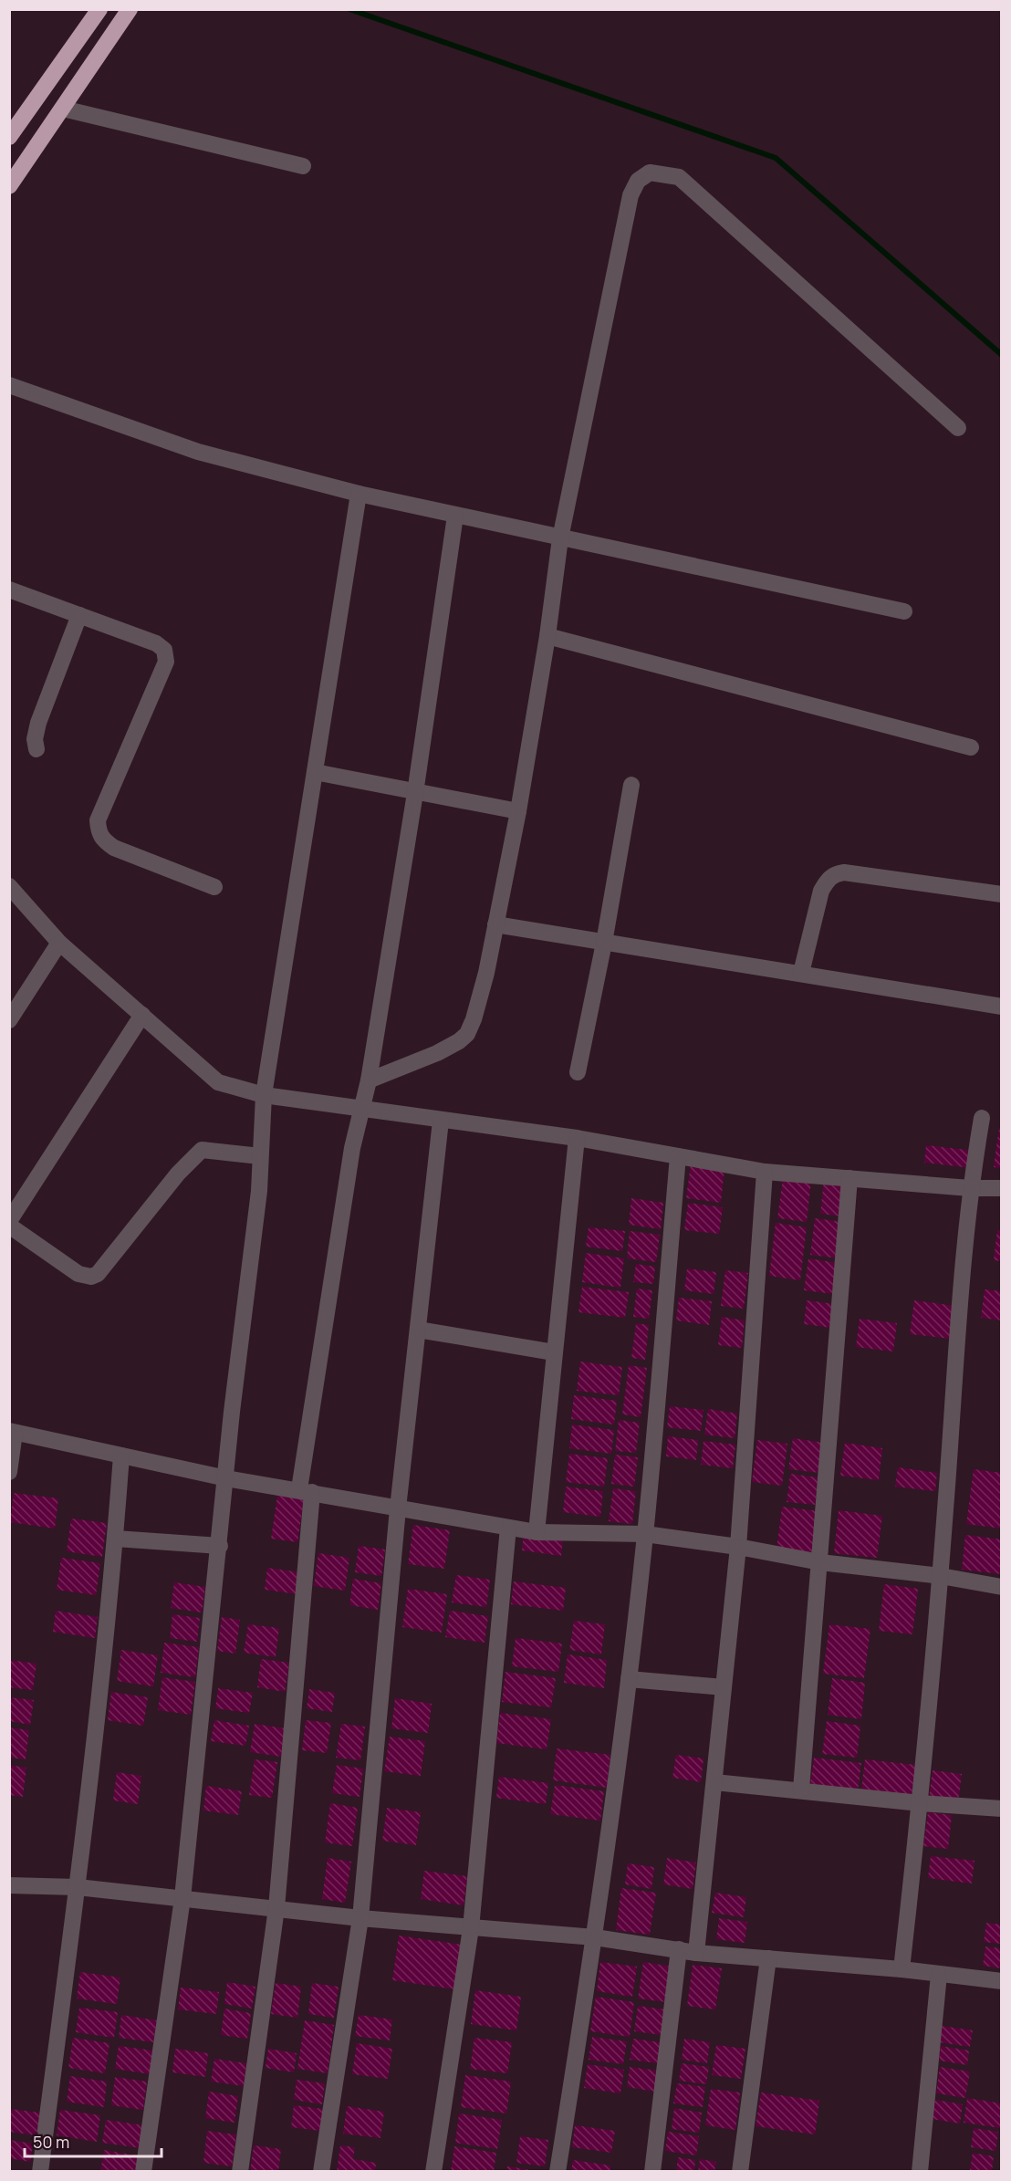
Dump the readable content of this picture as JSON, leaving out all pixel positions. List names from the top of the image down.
{
  "scale_bar": "50 m"
}
